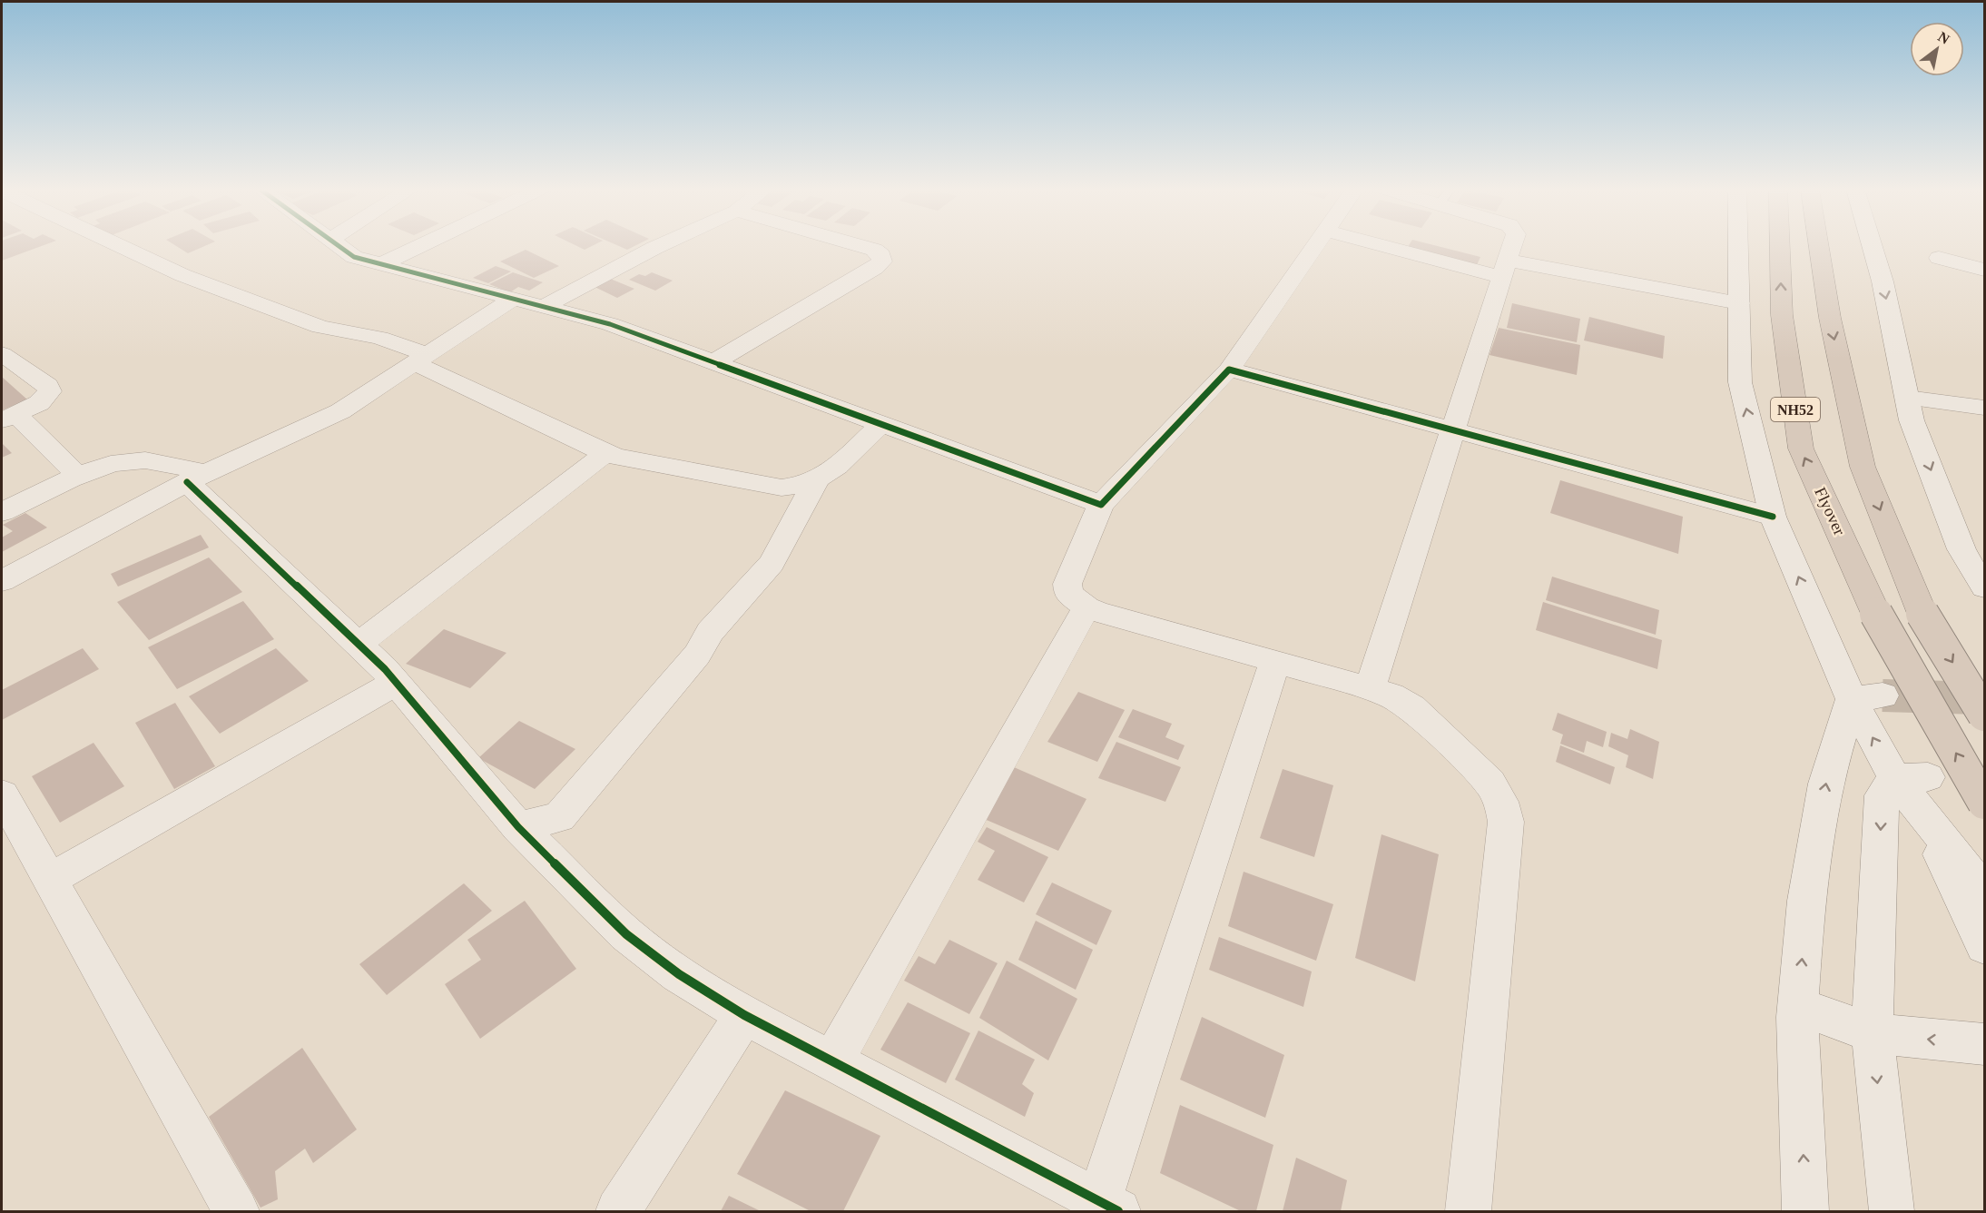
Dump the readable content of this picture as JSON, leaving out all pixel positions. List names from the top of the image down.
{
  "streets": {
    "highway": ["NH52", "Flyover"]
  },
  "north": "top right"
}
